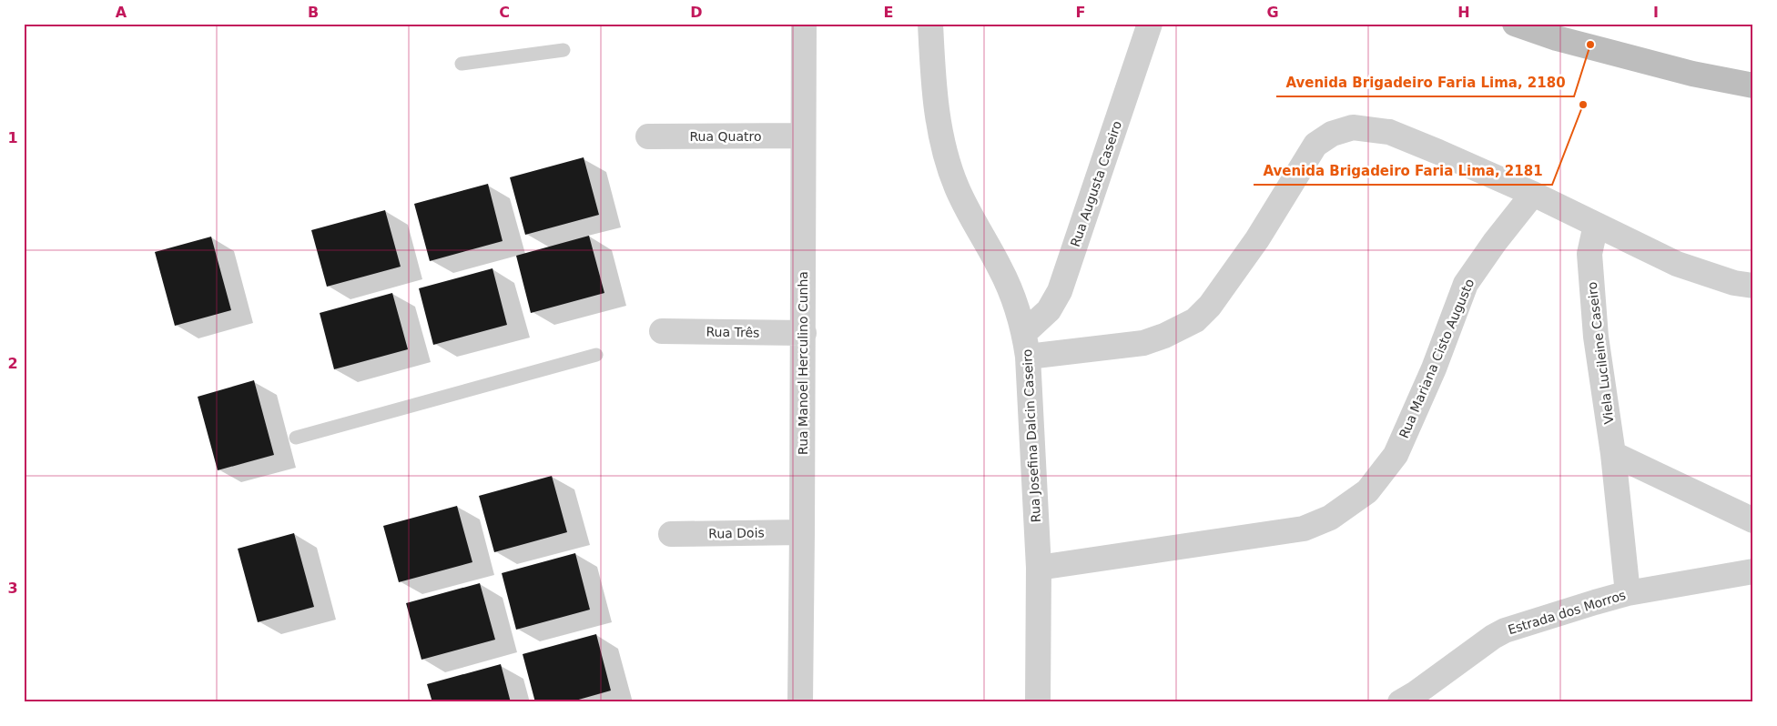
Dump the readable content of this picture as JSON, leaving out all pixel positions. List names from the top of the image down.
{
  "streets": {
    "street": [
      "Rua Quatro",
      "Rua Augusta Caseiro",
      "Rua Três",
      "Viela Lucileine Caseiro",
      "Rua Mariana Cisto Augusto",
      "Rua Manoel Herculino Cunha",
      "Rua Josefina Dalcin Caseiro",
      "Rua Dois",
      "Estrada dos Morros"
    ]
  },
  "crossings": [
    ["Rua Quatro", "Rua Manoel Herculino Cunha"],
    ["Rua Augusta Caseiro", "Rua Josefina Dalcin Caseiro"],
    ["Rua Três", "Rua Manoel Herculino Cunha"],
    ["Viela Lucileine Caseiro", "Estrada dos Morros"],
    ["Rua Mariana Cisto Augusto", "Rua Josefina Dalcin Caseiro"],
    ["Rua Manoel Herculino Cunha", "Rua Dois"]
  ],
  "places": ["Avenida Brigadeiro Faria Lima, 2180", "Avenida Brigadeiro Faria Lima, 2181"],
  "grid": {
    "columns": [
      "A",
      "B",
      "C",
      "D",
      "E",
      "F",
      "G",
      "H",
      "I"
    ],
    "rows": ["1", "2", "3"]
  }
}
